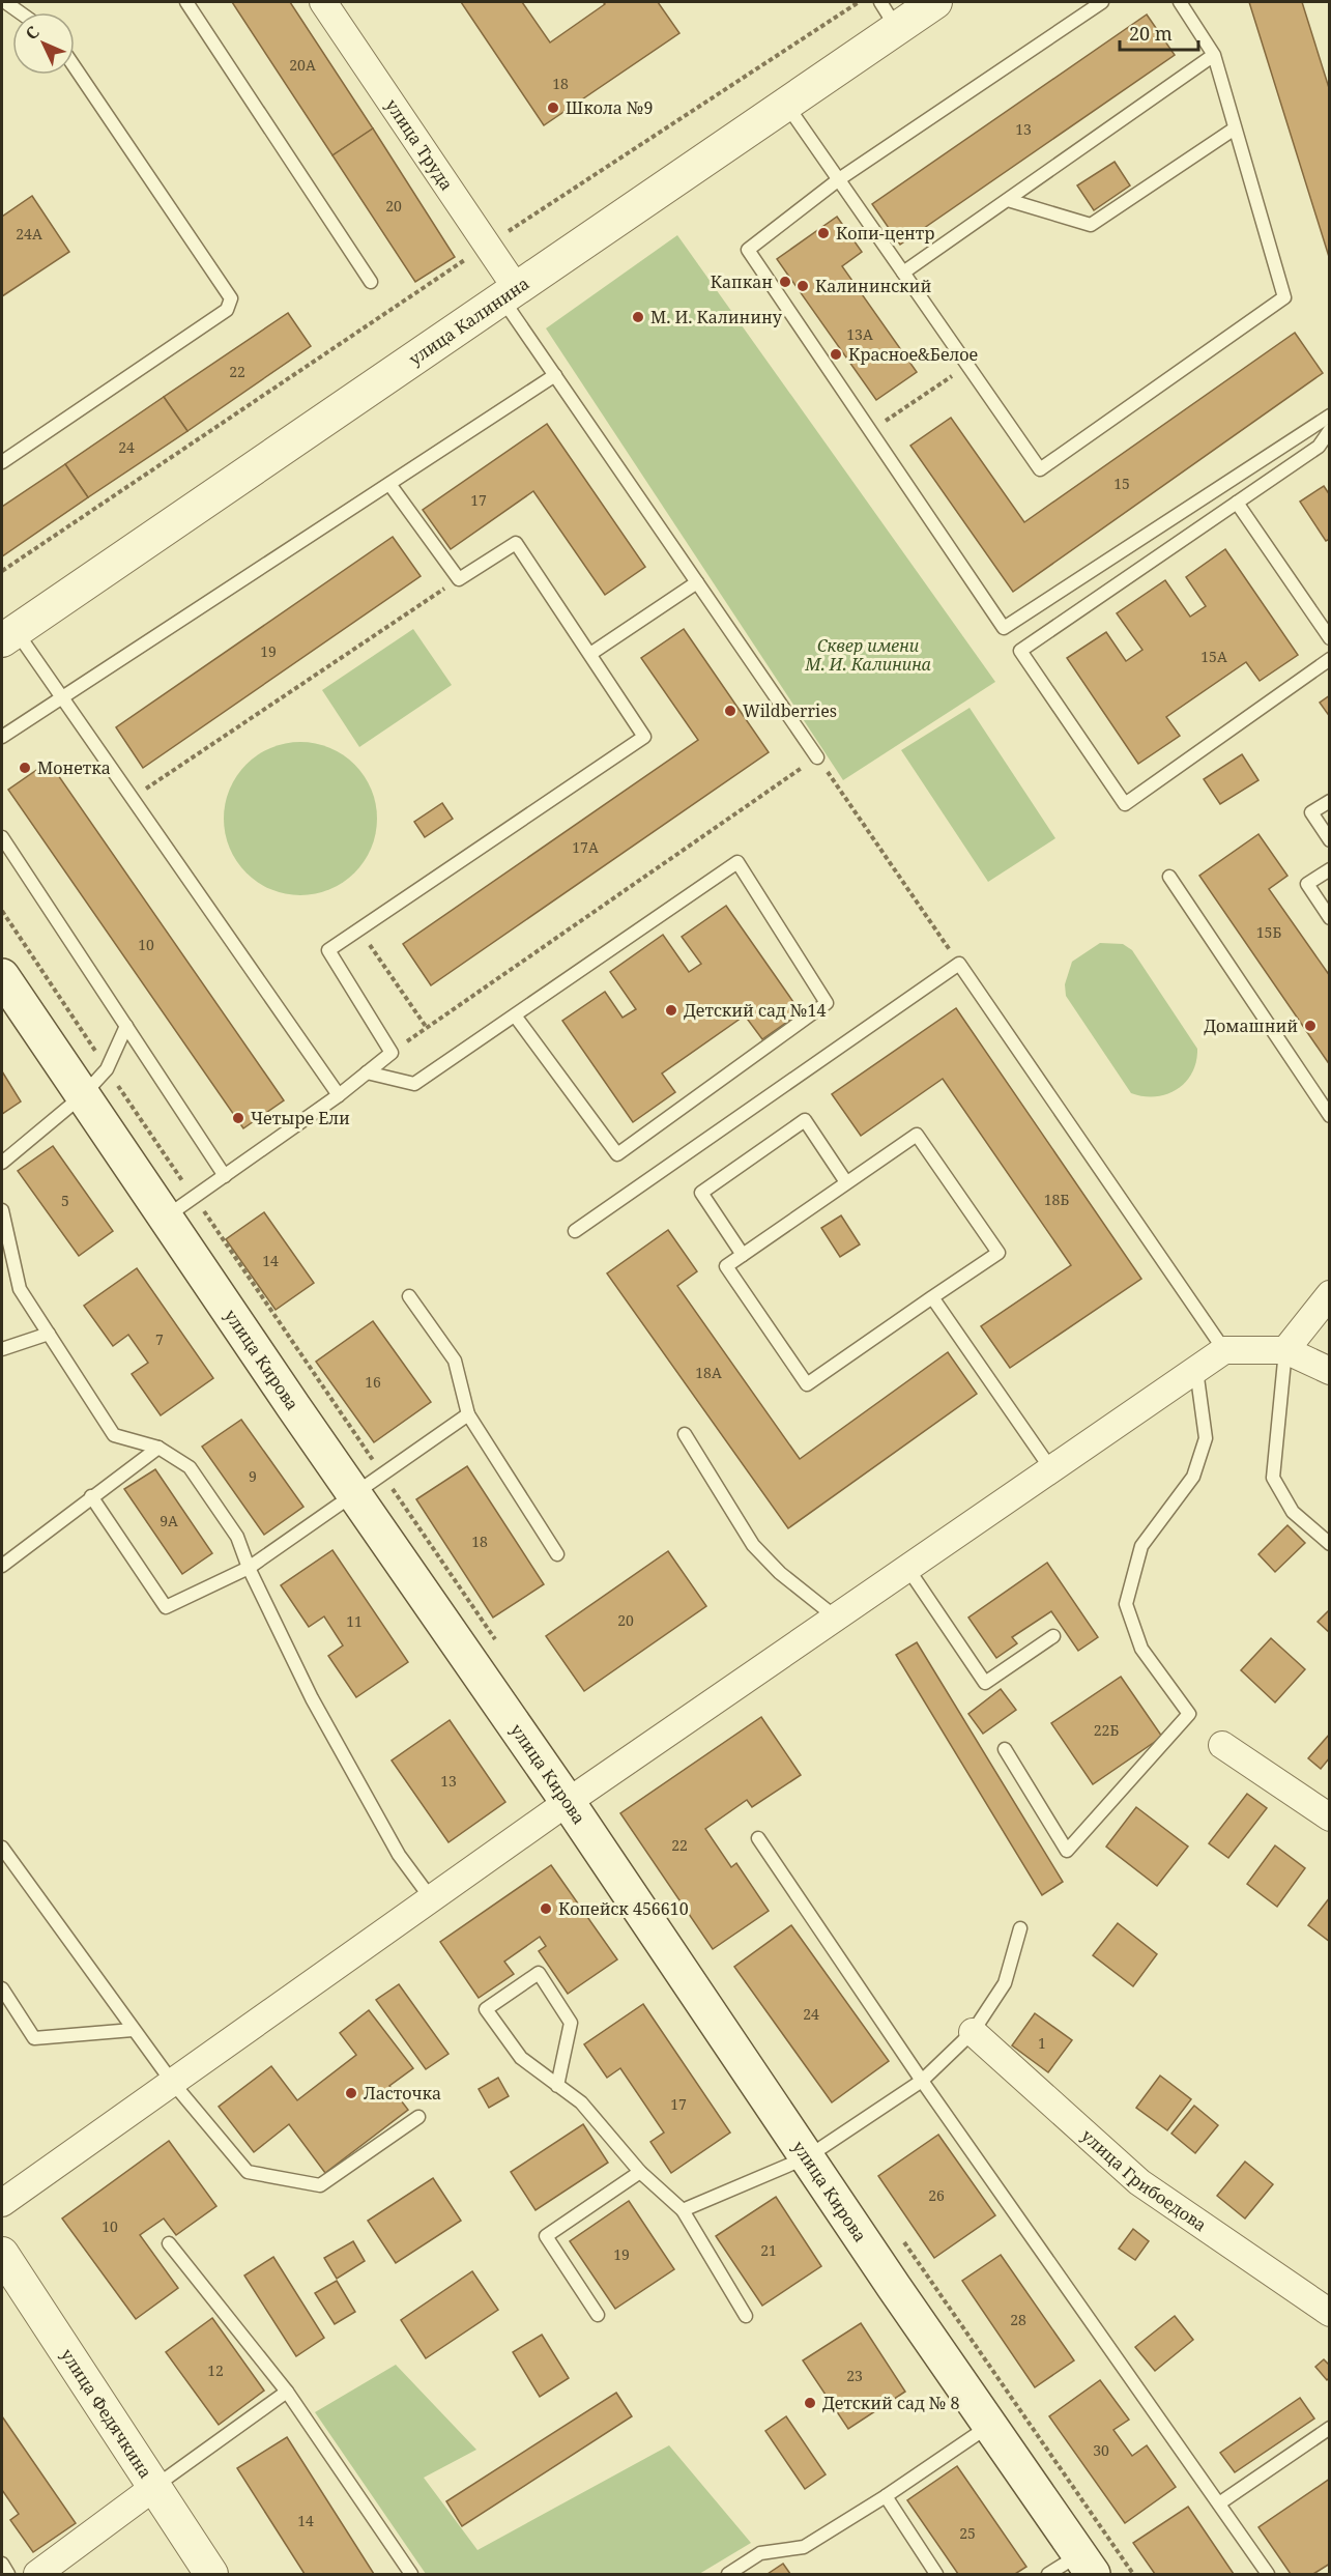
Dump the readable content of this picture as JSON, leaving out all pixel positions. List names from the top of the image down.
{
  "streets": {
    "main road": ["улица Кирова"],
    "street": [
      "улица Труда",
      "улица Калинина",
      "улица Грибоедова",
      "улица Федячкина"
    ]
  },
  "crossings": [
    ["улица Труда", "улица Калинина"]
  ],
  "parks": ["Сквер имени М. И. Калинина"],
  "places": [
    "Школа №9",
    "Копи-центр",
    "Капкан",
    "Калининский",
    "М. И. Калинину",
    "Красное&Белое",
    "Wildberries",
    "Монетка",
    "Детский сад №14",
    "Домашний",
    "Четыре Ели",
    "Копейск 456610",
    "Ласточка",
    "Детский сад № 8"
  ],
  "house_numbers": [
    "20А",
    "18",
    "13",
    "20",
    "24А",
    "13А",
    "22",
    "24",
    "15",
    "17",
    "19",
    "15А",
    "17А",
    "15Б",
    "10",
    "18Б",
    "5",
    "14",
    "7",
    "18А",
    "16",
    "9",
    "9А",
    "18",
    "20",
    "11",
    "22Б",
    "13",
    "22",
    "24",
    "1",
    "17",
    "26",
    "10",
    "21",
    "19",
    "28",
    "12",
    "23",
    "30",
    "14",
    "25"
  ],
  "scale_bar": "20 m",
  "north": "top left"
}
